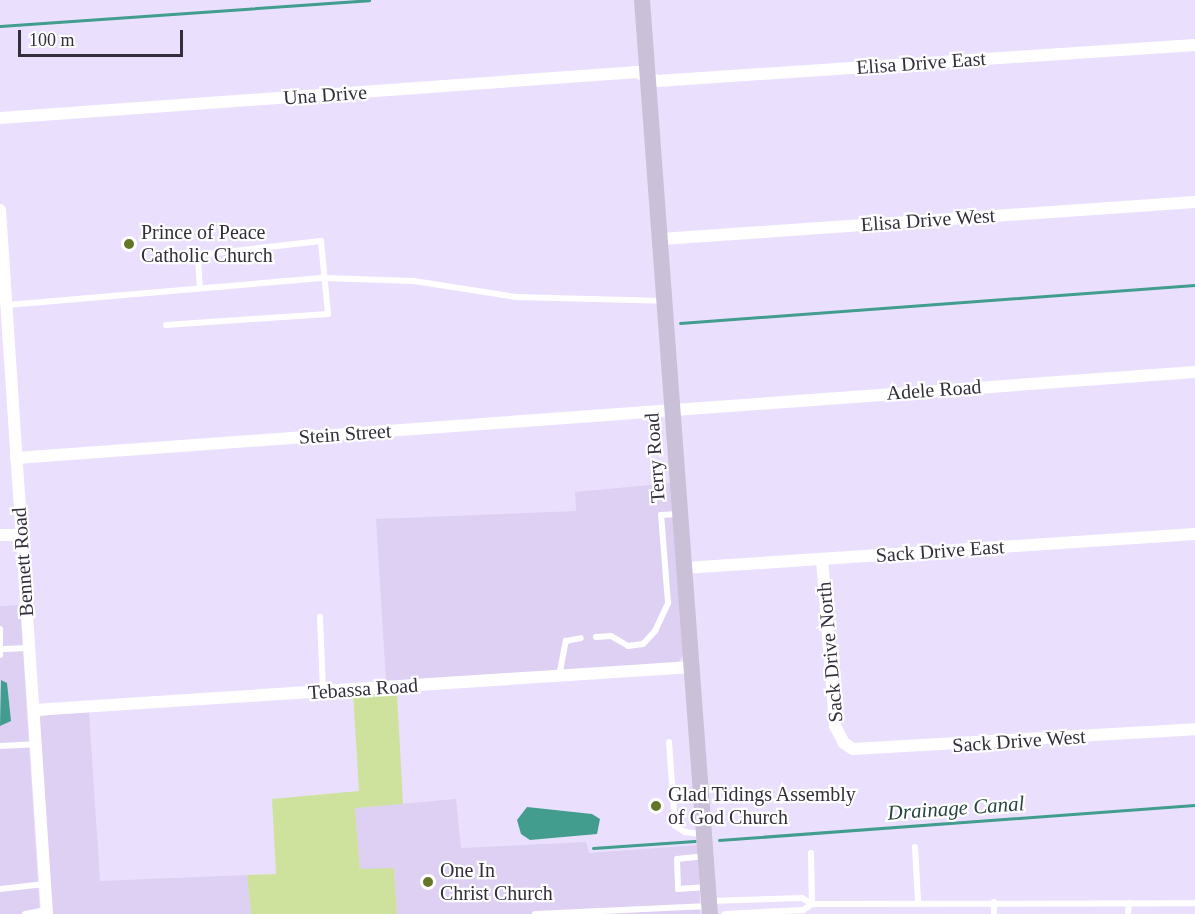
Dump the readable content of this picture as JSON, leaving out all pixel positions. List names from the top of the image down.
{
  "streets": {
    "street": [
      "Elisa Drive East",
      "Una Drive",
      "Elisa Drive West",
      "Adele Road",
      "Stein Street",
      "Terry Road",
      "Sack Drive East",
      "Bennett Road",
      "Sack Drive North",
      "Tebassa Road",
      "Sack Drive West"
    ]
  },
  "crossings": [
    ["Elisa Drive East", "Una Drive"],
    ["Elisa Drive East", "Terry Road"],
    ["Una Drive", "Terry Road"],
    ["Elisa Drive West", "Terry Road"],
    ["Adele Road", "Stein Street"],
    ["Adele Road", "Terry Road"],
    ["Stein Street", "Terry Road"],
    ["Stein Street", "Bennett Road"],
    ["Terry Road", "Sack Drive East"],
    ["Terry Road", "Tebassa Road"],
    ["Sack Drive East", "Sack Drive North"],
    ["Bennett Road", "Tebassa Road"],
    ["Sack Drive North", "Sack Drive West"]
  ],
  "water": ["Drainage Canal"],
  "places": ["Prince of Peace Catholic Church", "Glad Tidings Assembly of God Church", "One In Christ Church"],
  "scale_bar": "100 m"
}
